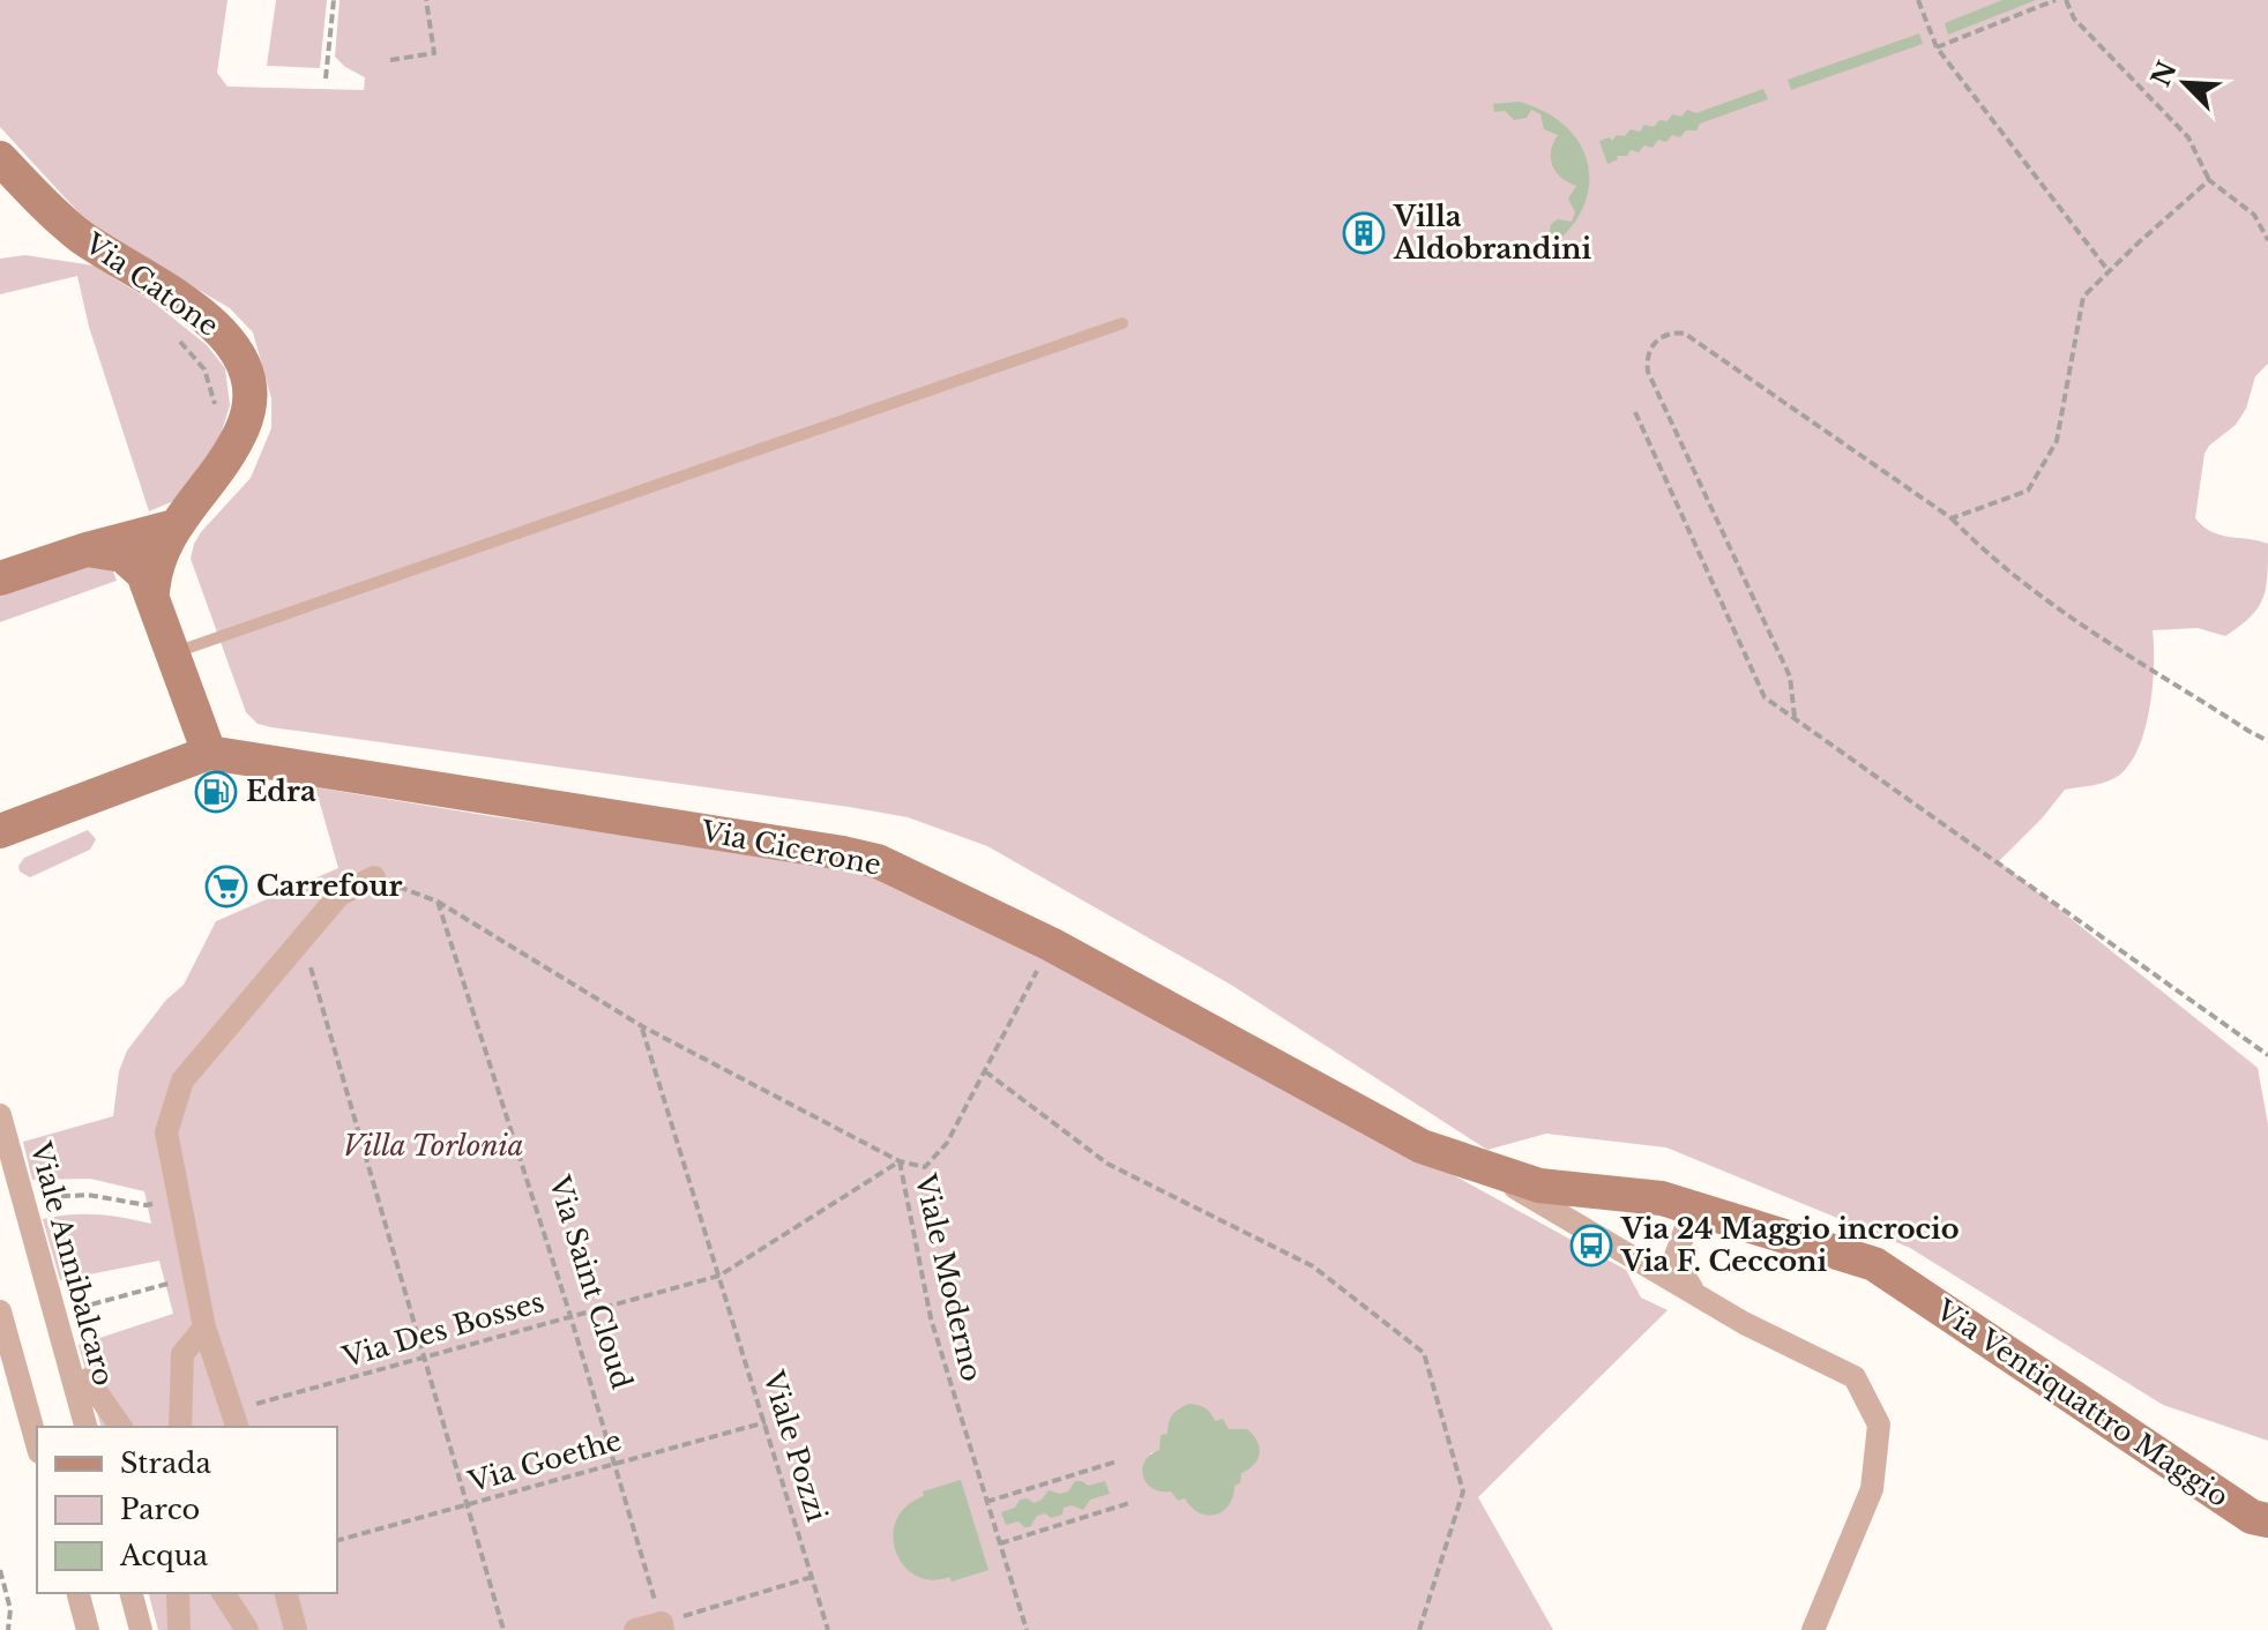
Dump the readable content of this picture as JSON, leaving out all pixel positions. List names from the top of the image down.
{
  "streets": {
    "main road": ["Via Catone", "Via Cicerone", "Via Ventiquattro Maggio"],
    "street": ["Viale Annibalcaro"],
    "path": [
      "Viale Moderno",
      "Via Saint Cloud",
      "Via Des Bosses",
      "Viale Pozzi",
      "Via Goethe"
    ]
  },
  "crossings": [
    ["Via Cicerone", "Via Ventiquattro Maggio"],
    ["Viale Moderno", "Via Saint Cloud"],
    ["Viale Moderno", "Via Des Bosses"],
    ["Viale Moderno", "Viale Pozzi"],
    ["Via Saint Cloud", "Via Des Bosses"],
    ["Via Saint Cloud", "Via Goethe"],
    ["Via Des Bosses", "Viale Pozzi"],
    ["Viale Pozzi", "Via Goethe"]
  ],
  "parks": ["Villa Torlonia"],
  "places": {
    "building": ["Villa Aldobrandini"],
    "fuel station": ["Edra"],
    "supermarket": ["Carrefour"],
    "bus stop": ["Via 24 Maggio incrocio Via F. Cecconi"]
  },
  "legend": ["Strada", "Parco", "Acqua"],
  "north": "top left"
}
